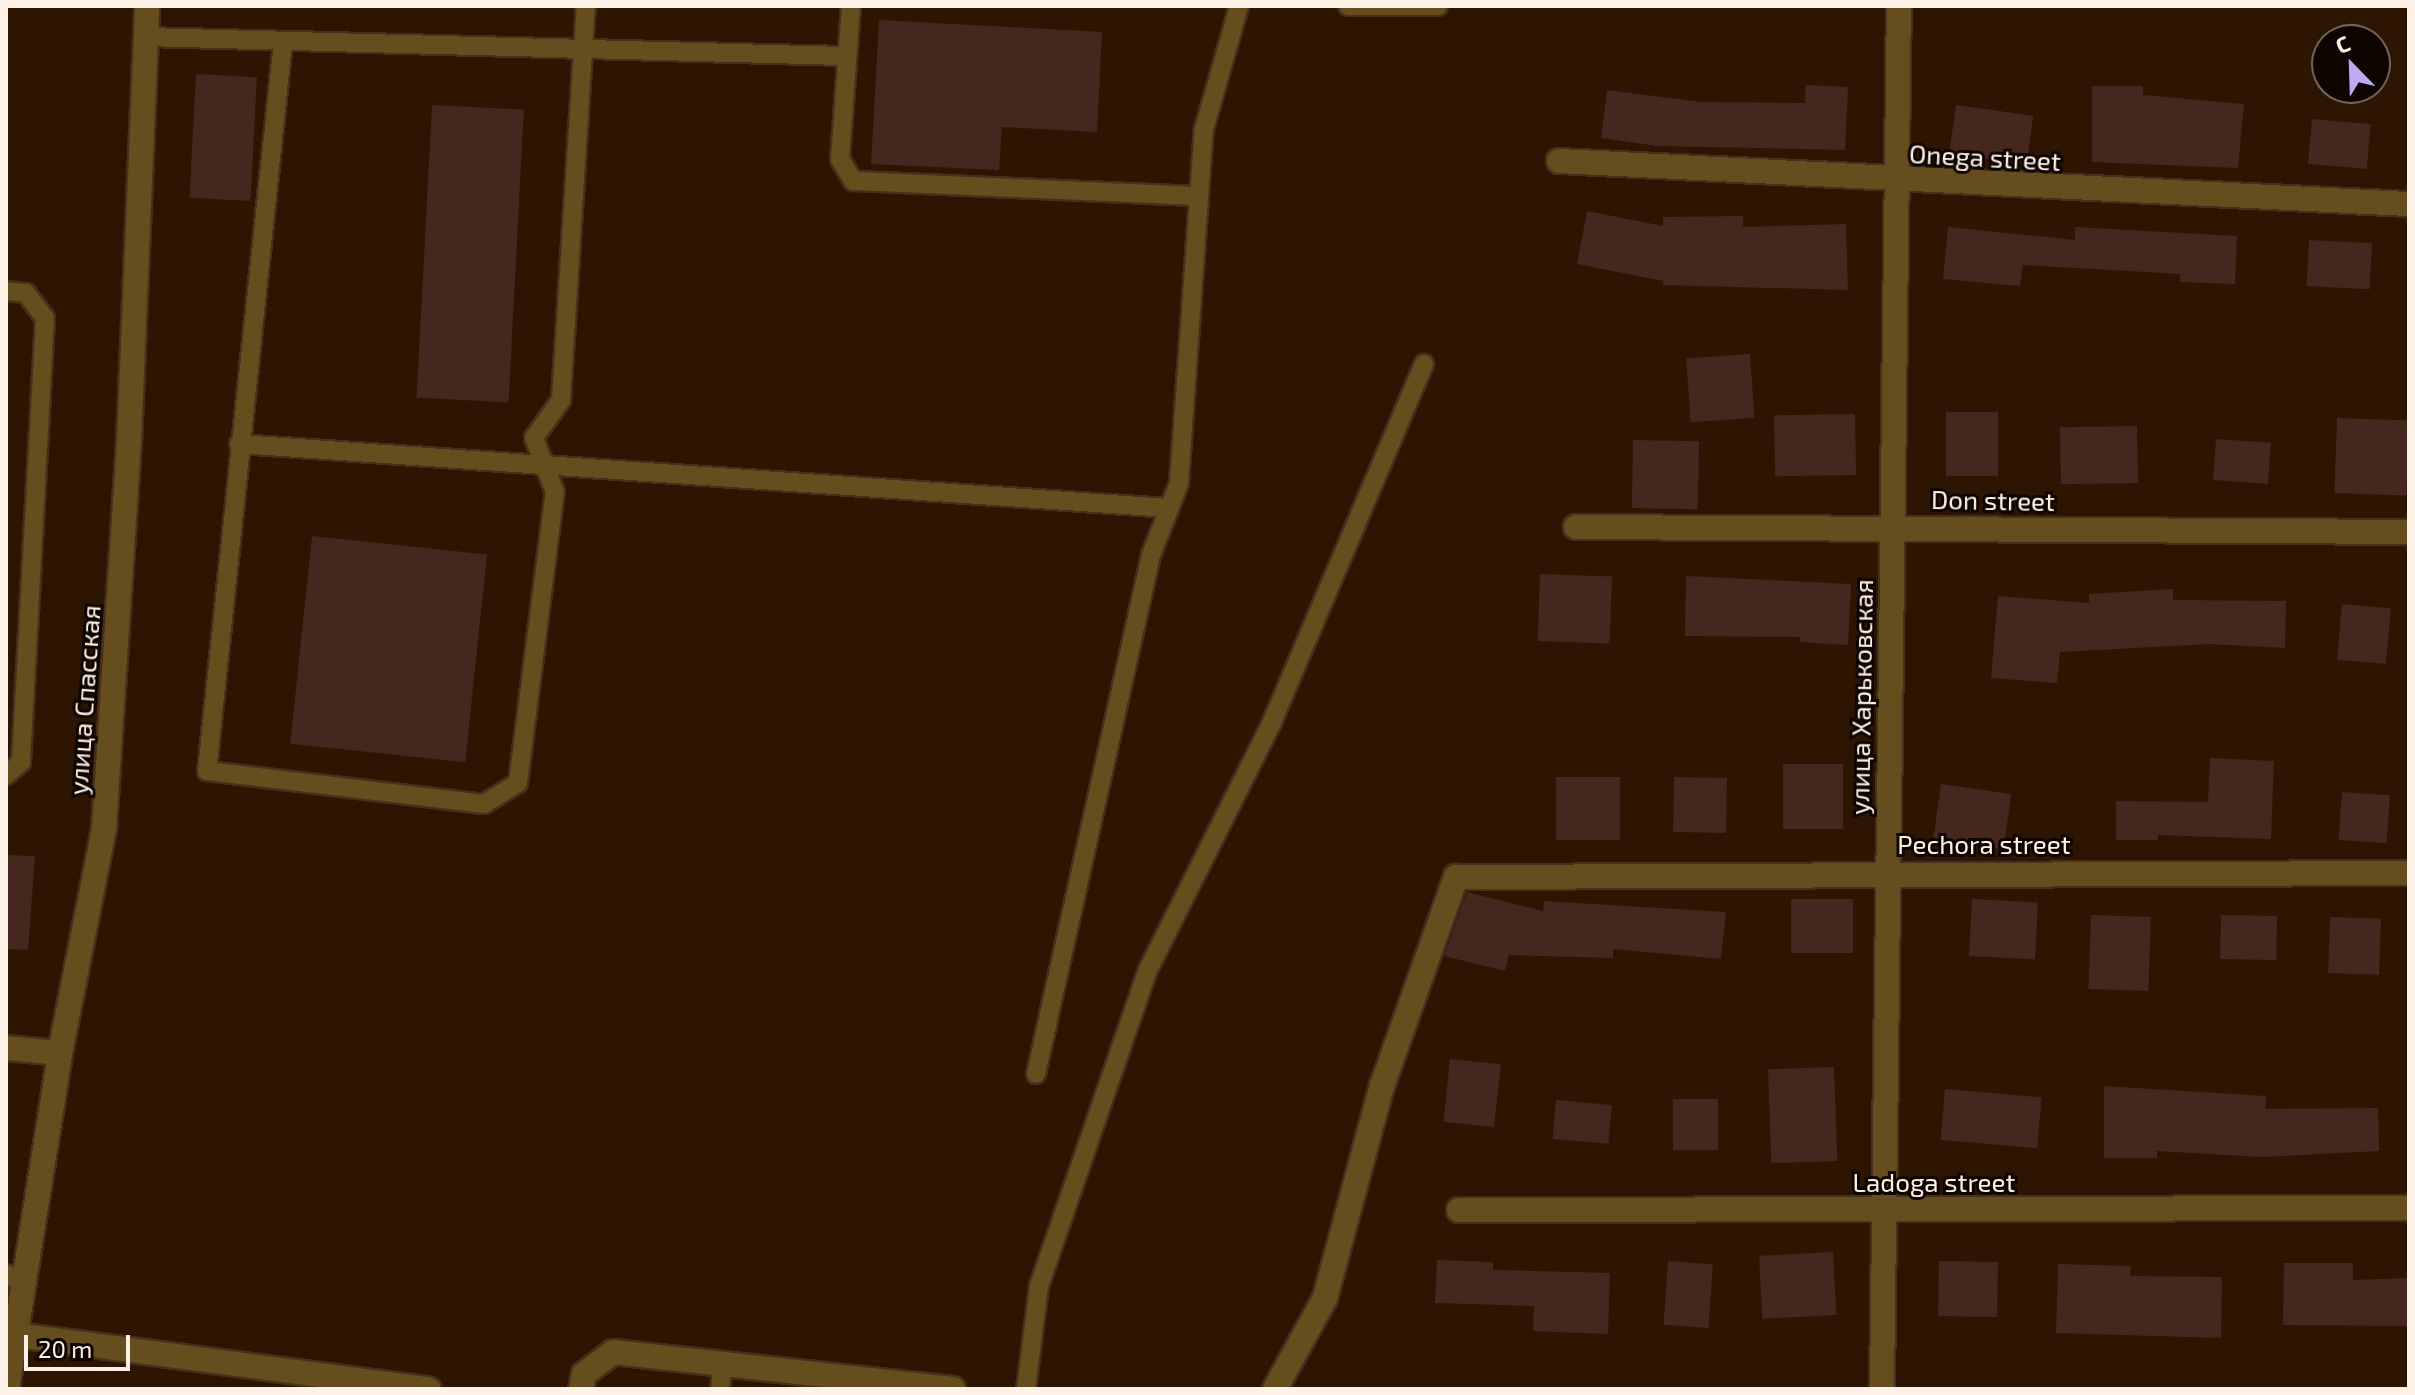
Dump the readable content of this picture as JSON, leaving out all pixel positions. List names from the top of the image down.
{
  "streets": {
    "street": [
      "Onega street",
      "Don street",
      "улица Харьковская",
      "улица Спасская",
      "Pechora street",
      "Ladoga street"
    ]
  },
  "crossings": [
    ["Onega street", "улица Харьковская"],
    ["Don street", "улица Харьковская"],
    ["улица Харьковская", "Pechora street"],
    ["улица Харьковская", "Ladoga street"]
  ],
  "scale_bar": "20 m",
  "north": "top left"
}
